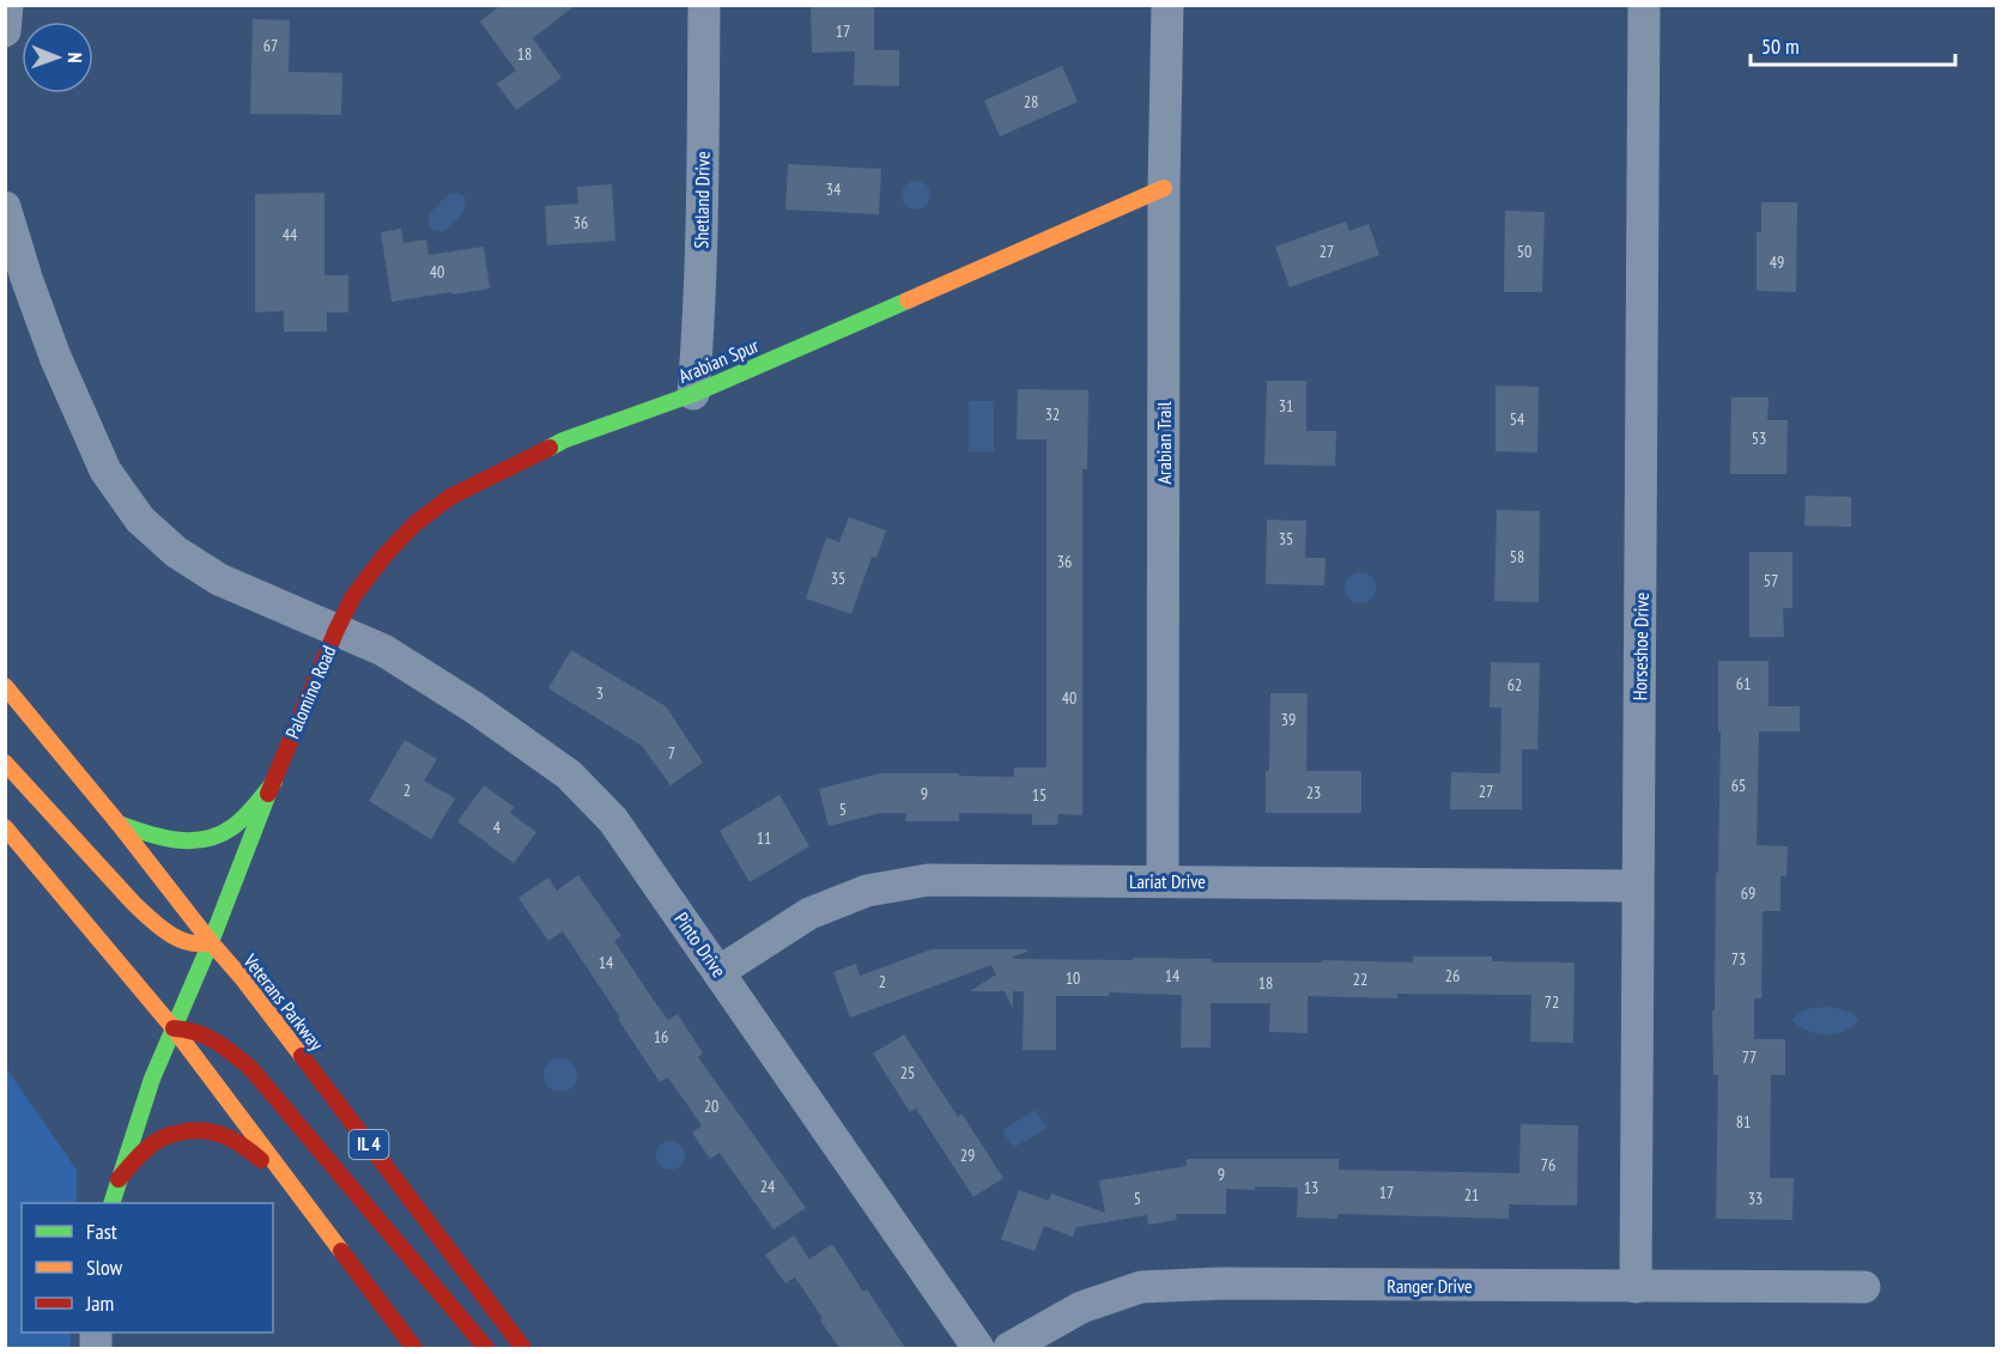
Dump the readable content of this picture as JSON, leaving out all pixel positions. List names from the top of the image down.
{
  "streets": {
    "main road": [
      "Arabian Spur",
      "Palomino Road",
      "Veterans Parkway",
      "IL 4"
    ],
    "street": [
      "Shetland Drive",
      "Arabian Trail",
      "Horseshoe Drive",
      "Lariat Drive",
      "Pinto Drive",
      "Ranger Drive"
    ]
  },
  "crossings": [
    ["Shetland Drive", "Arabian Spur"],
    ["Arabian Spur", "Arabian Trail"],
    ["Arabian Spur", "Palomino Road"],
    ["Arabian Spur", "Pinto Drive"],
    ["Arabian Trail", "Lariat Drive"],
    ["Horseshoe Drive", "Lariat Drive"],
    ["Horseshoe Drive", "Ranger Drive"],
    ["Palomino Road", "Pinto Drive"],
    ["Palomino Road", "Veterans Parkway"],
    ["Lariat Drive", "Pinto Drive"]
  ],
  "house_numbers": [
    "17",
    "67",
    "18",
    "28",
    "34",
    "36",
    "44",
    "27",
    "50",
    "49",
    "40",
    "31",
    "32",
    "54",
    "53",
    "35",
    "58",
    "36",
    "35",
    "57",
    "61",
    "62",
    "3",
    "40",
    "39",
    "7",
    "65",
    "2",
    "27",
    "23",
    "9",
    "15",
    "5",
    "4",
    "11",
    "69",
    "73",
    "14",
    "14",
    "26",
    "10",
    "22",
    "2",
    "18",
    "72",
    "16",
    "77",
    "25",
    "20",
    "81",
    "29",
    "76",
    "9",
    "24",
    "13",
    "17",
    "21",
    "5",
    "33"
  ],
  "legend": ["Fast", "Slow", "Jam"],
  "scale_bar": "50 m",
  "north": "right"
}
